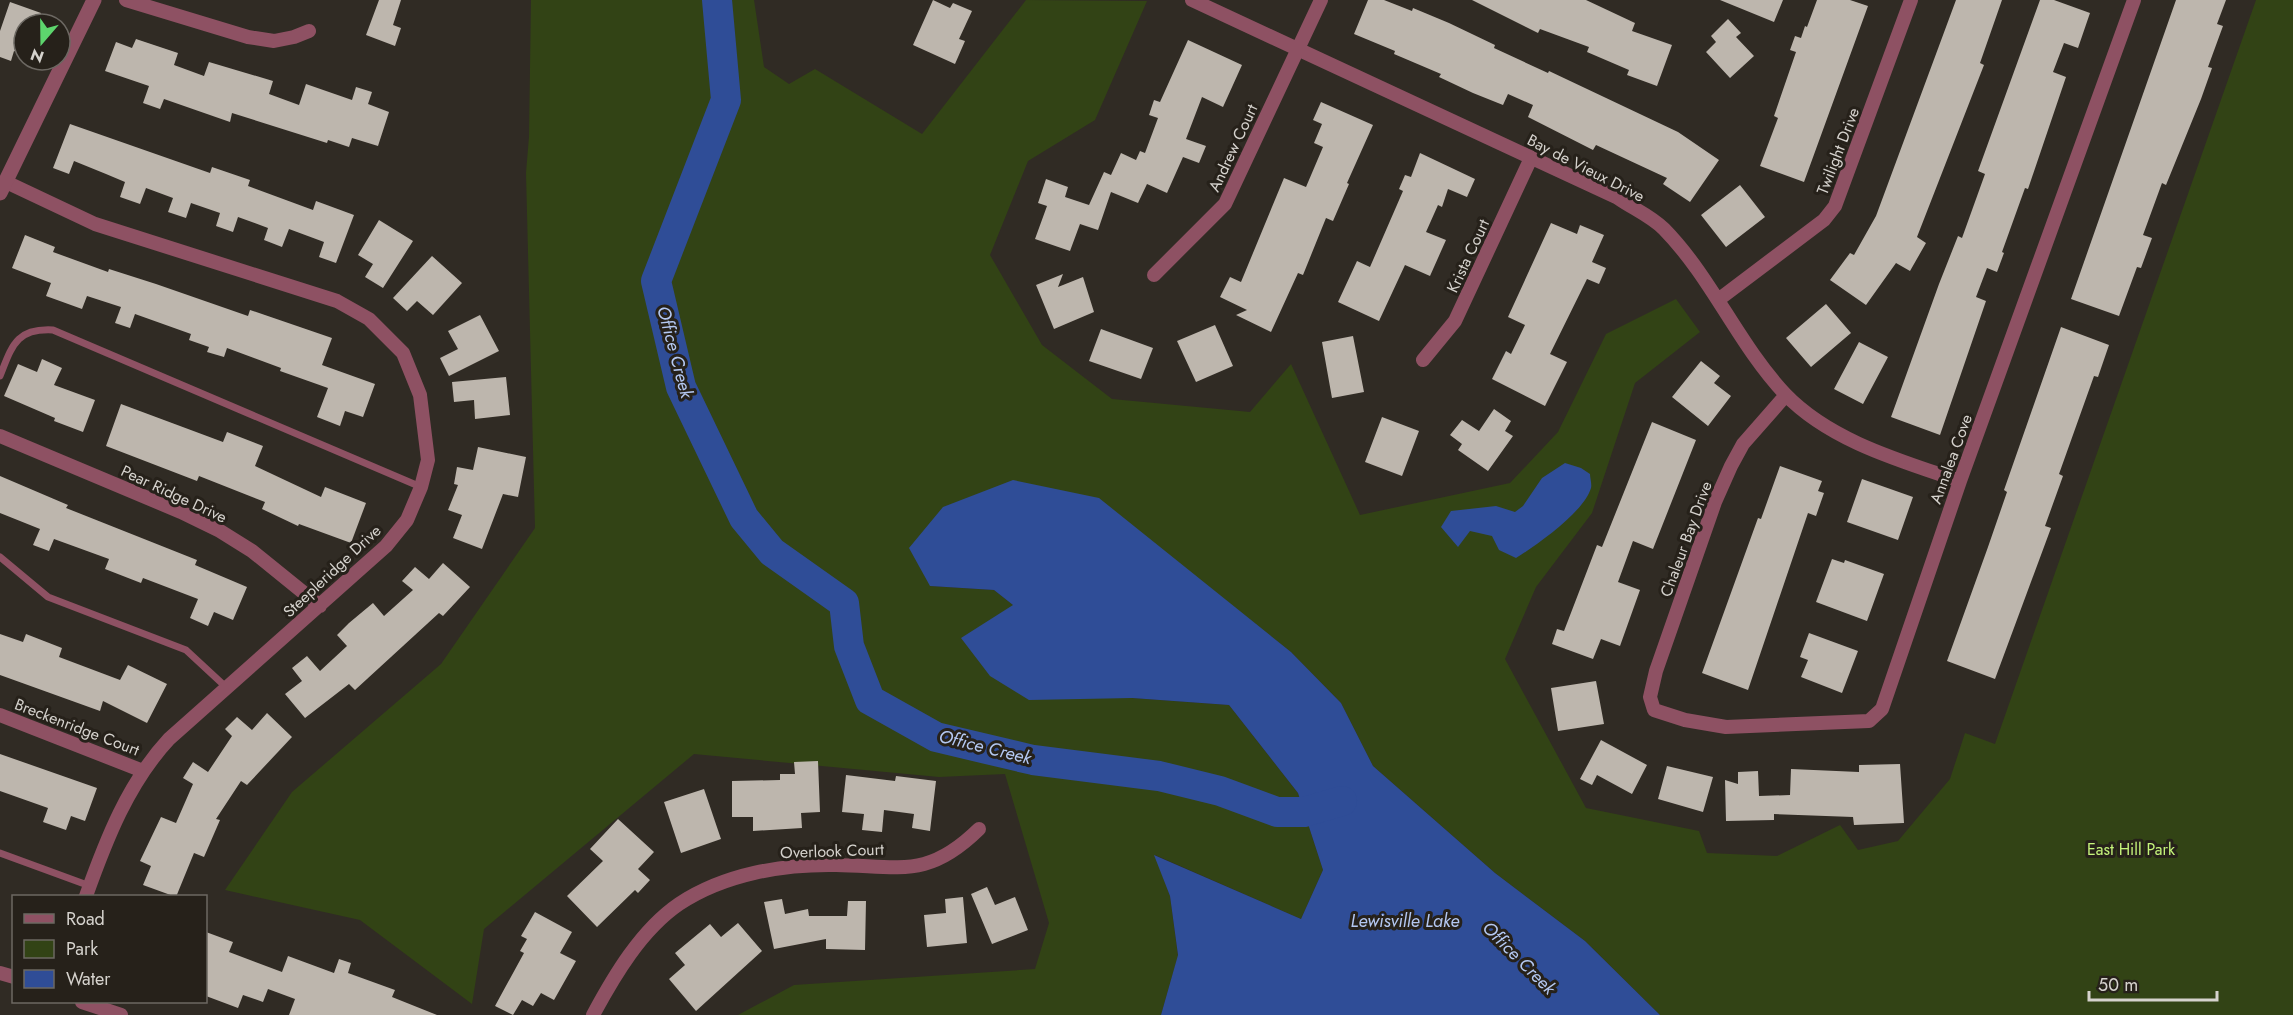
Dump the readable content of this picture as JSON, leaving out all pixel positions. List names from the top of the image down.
{
  "streets": {
    "street": [
      "Andrew Court",
      "Twilight Drive",
      "Bay de Vieux Drive",
      "Krista Court",
      "Annalea Cove",
      "Pear Ridge Drive",
      "Chaleur Bay Drive",
      "Steepleridge Drive",
      "Breckenridge Court",
      "Overlook Court"
    ]
  },
  "crossings": [
    ["Andrew Court", "Bay de Vieux Drive"],
    ["Twilight Drive", "Bay de Vieux Drive"],
    ["Bay de Vieux Drive", "Krista Court"],
    ["Bay de Vieux Drive", "Annalea Cove"],
    ["Bay de Vieux Drive", "Chaleur Bay Drive"],
    ["Annalea Cove", "Chaleur Bay Drive"],
    ["Pear Ridge Drive", "Steepleridge Drive"],
    ["Steepleridge Drive", "Breckenridge Court"]
  ],
  "water": ["Office Creek", "Lewisville Lake"],
  "parks": ["East Hill Park"],
  "legend": ["Road", "Park", "Water"],
  "scale_bar": "50 m",
  "north": "bottom"
}
